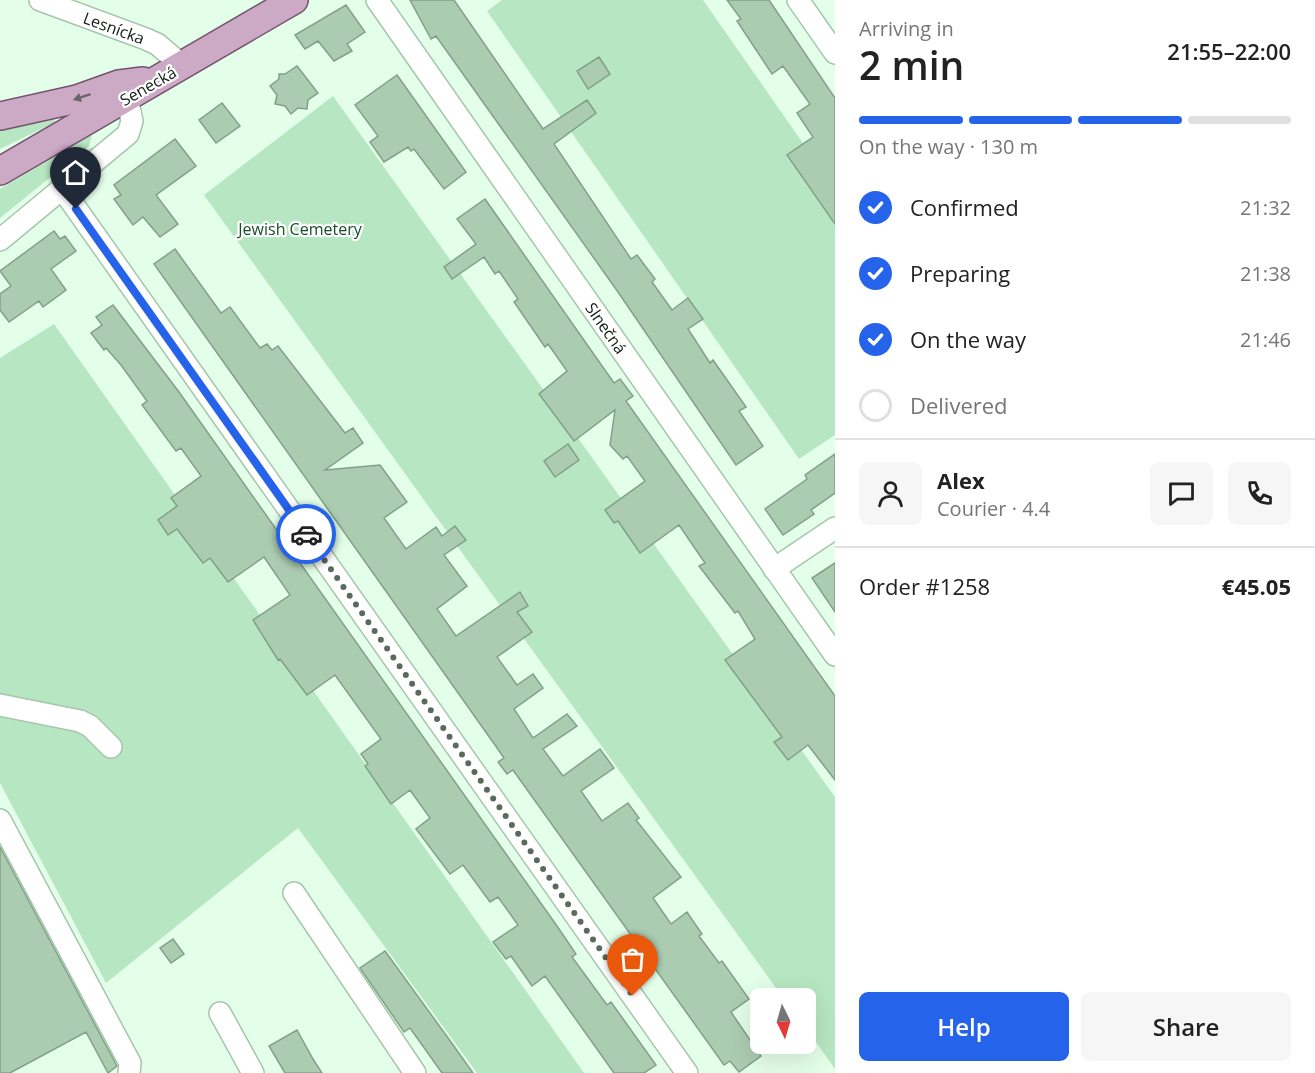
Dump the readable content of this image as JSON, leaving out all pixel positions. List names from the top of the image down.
{
  "streets": {
    "main road": ["Senecká"],
    "street": ["Lesnícka", "Slnečná"]
  },
  "crossings": [
    ["Lesnícka", "Senecká"]
  ],
  "parks": ["Jewish Cemetery"],
  "north": "bottom",
  "page": {
    "heading": ["2 min", "Arriving in", "21:55–22:00"],
    "panel": [
      "Alex",
      "Courier · 4.4",
      "Order #1258",
      "€45.05"
    ],
    "bar": "On the way · 130 m",
    "list": [
      ["Confirmed", "21:32"],
      ["Preparing", "21:38"],
      ["On the way", "21:46"],
      "Delivered"
    ],
    "buttons": ["Help", "Share"]
  }
}
